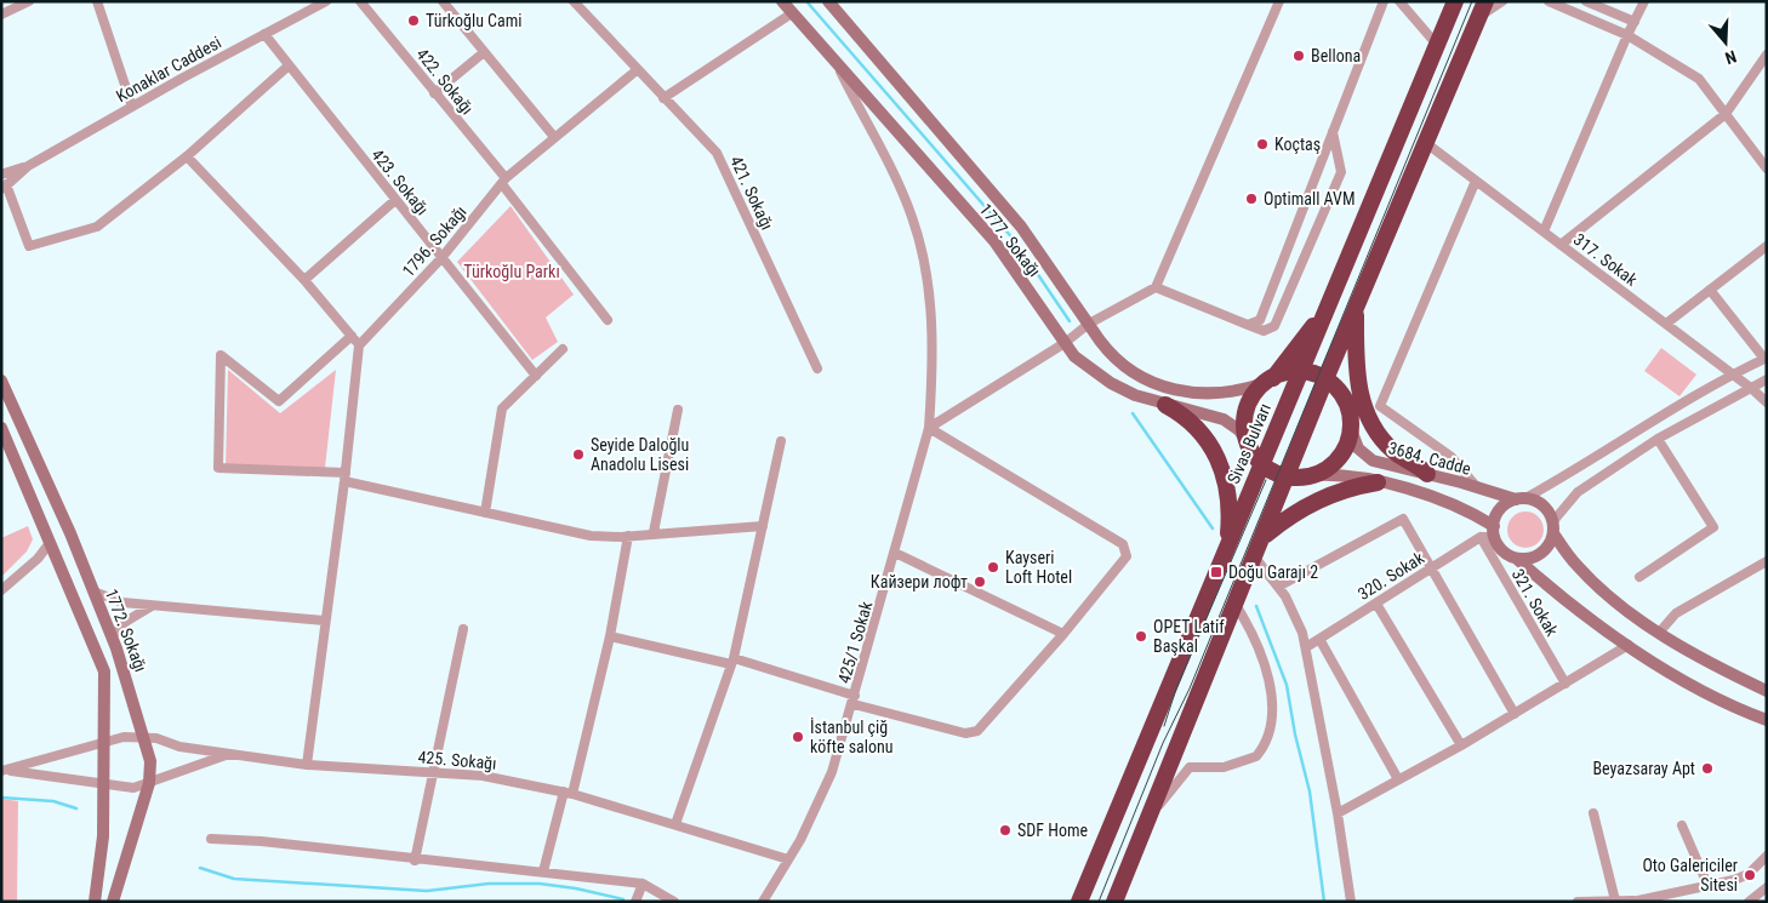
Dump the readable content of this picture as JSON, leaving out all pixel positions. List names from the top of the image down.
{
  "streets": {
    "highway": ["Sivas Bulvarı"],
    "street": [
      "Konaklar Caddesi",
      "422. Sokağı",
      "423. Sokağı",
      "421. Sokağı",
      "1777. Sokağı",
      "1796. Sokağı",
      "317. Sokak",
      "3684. Cadde",
      "320. Sokak",
      "321. Sokak",
      "1772. Sokağı",
      "425/1 Sokak",
      "425. Sokağı"
    ]
  },
  "crossings": [
    ["Konaklar Caddesi", "423. Sokağı"],
    ["422. Sokağı", "1796. Sokağı"],
    ["423. Sokağı", "1796. Sokağı"],
    ["421. Sokağı", "1796. Sokağı"],
    ["1777. Sokağı", "425/1 Sokak"],
    ["320. Sokak", "321. Sokak"],
    ["1772. Sokağı", "425. Sokağı"],
    ["425/1 Sokak", "425. Sokağı"]
  ],
  "parks": ["Türkoğlu Parkı"],
  "places": {
    "other": [
      "Türkoğlu Cami",
      "Bellona",
      "Koçtaş",
      "Optimall AVM",
      "Seyide Daloğlu Anadolu Lisesi",
      "Kayseri Loft Hotel",
      "Кайзери лофт",
      "OPET Latif Başkal",
      "İstanbul çiğ köfte salonu",
      "Beyazsaray Apt",
      "SDF Home",
      "Oto Galericiler Sitesi"
    ],
    "transit": ["Doğu Garajı 2"]
  },
  "north": "bottom"
}
